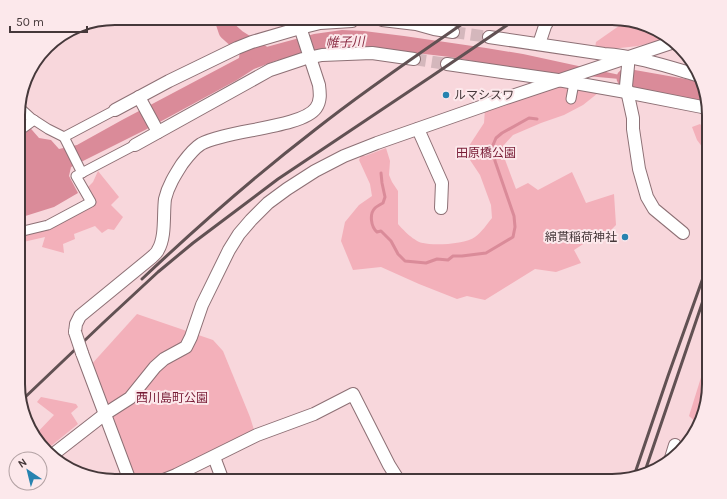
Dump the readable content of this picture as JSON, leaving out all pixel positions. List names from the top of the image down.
{
  "water": ["帷子川"],
  "parks": ["田原橋公園", "西川島町公園"],
  "places": ["ルマシスワ", "綿貫稲荷神社"],
  "scale_bar": "50 m",
  "north": "top left"
}
